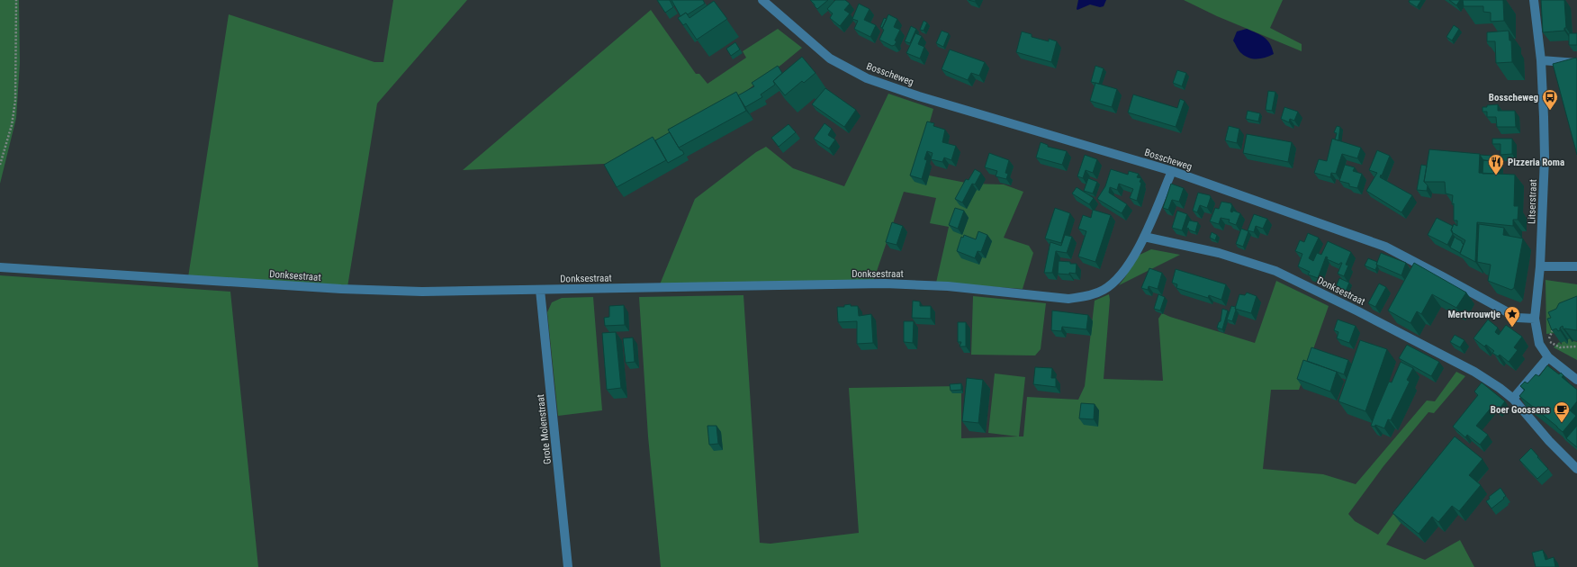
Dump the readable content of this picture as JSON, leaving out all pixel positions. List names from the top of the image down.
{
  "streets": {
    "street": [
      "Bosscheweg",
      "Litserstraat",
      "Donksestraat",
      "Grote Molenstraat"
    ]
  },
  "crossings": [
    ["Bosscheweg", "Litserstraat"],
    ["Bosscheweg", "Donksestraat"],
    ["Donksestraat", "Grote Molenstraat"]
  ],
  "places": {
    "bus stop": ["Bosscheweg"],
    "restaurant": ["Pizzeria Roma"],
    "place": ["Mertvrouwtje"],
    "cafe": ["Boer Goossens"]
  }
}
